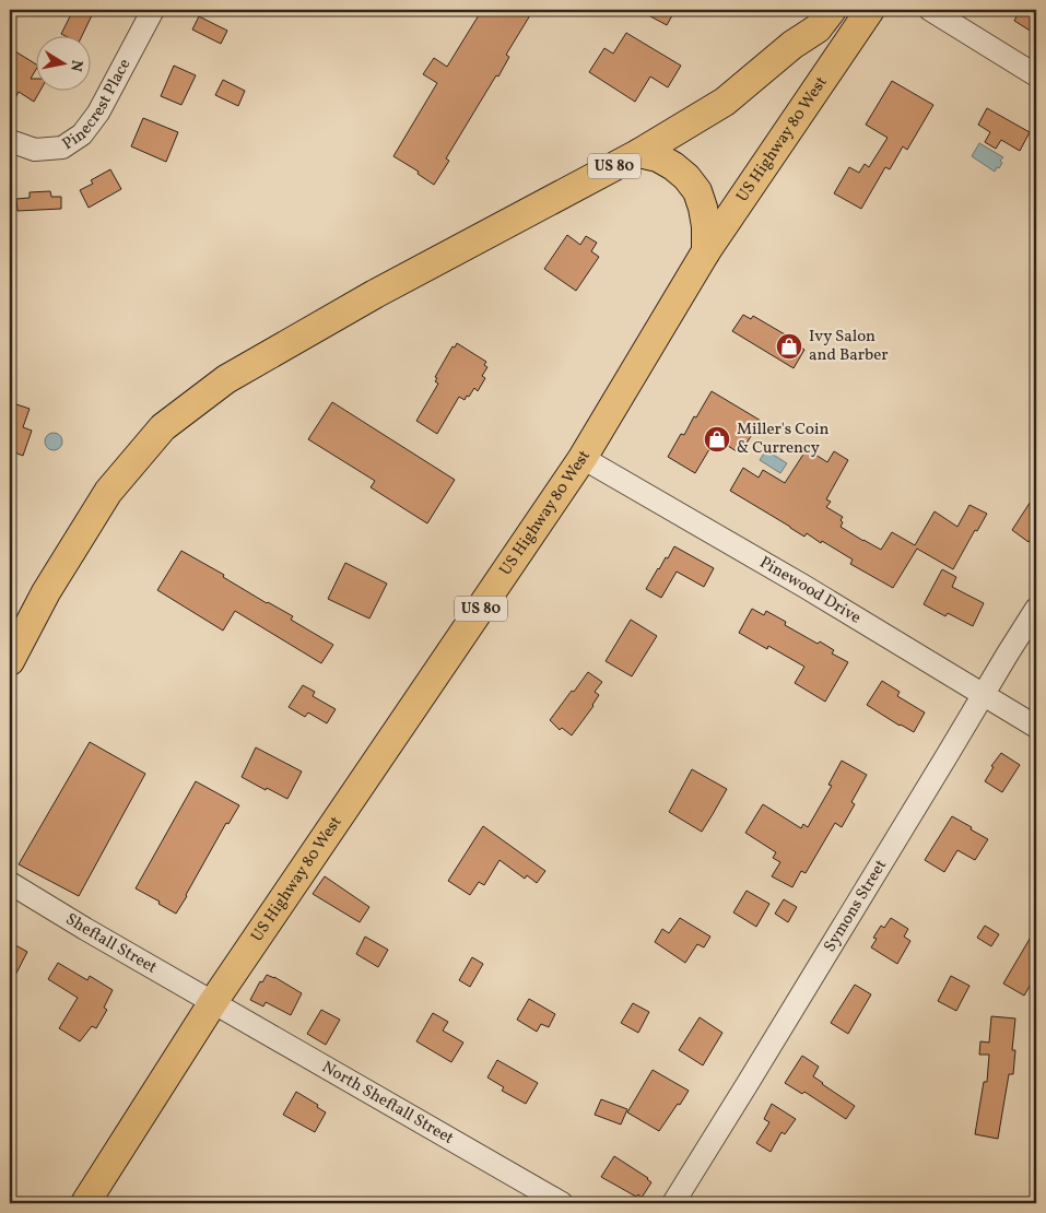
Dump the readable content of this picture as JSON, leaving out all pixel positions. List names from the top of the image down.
{
  "streets": {
    "main road": ["US Highway 80 West", "US 80"],
    "street": [
      "Pinecrest Place",
      "Pinewood Drive",
      "Symons Street",
      "Sheftall Street",
      "North Sheftall Street"
    ]
  },
  "crossings": [
    ["US Highway 80 West", "Pinewood Drive"],
    ["US Highway 80 West", "Sheftall Street"],
    ["US Highway 80 West", "North Sheftall Street"],
    ["Pinewood Drive", "Symons Street"],
    ["Sheftall Street", "North Sheftall Street"]
  ],
  "places": {
    "shop": ["Ivy Salon and Barber", "Miller's Coin & Currency"]
  },
  "north": "right"
}
